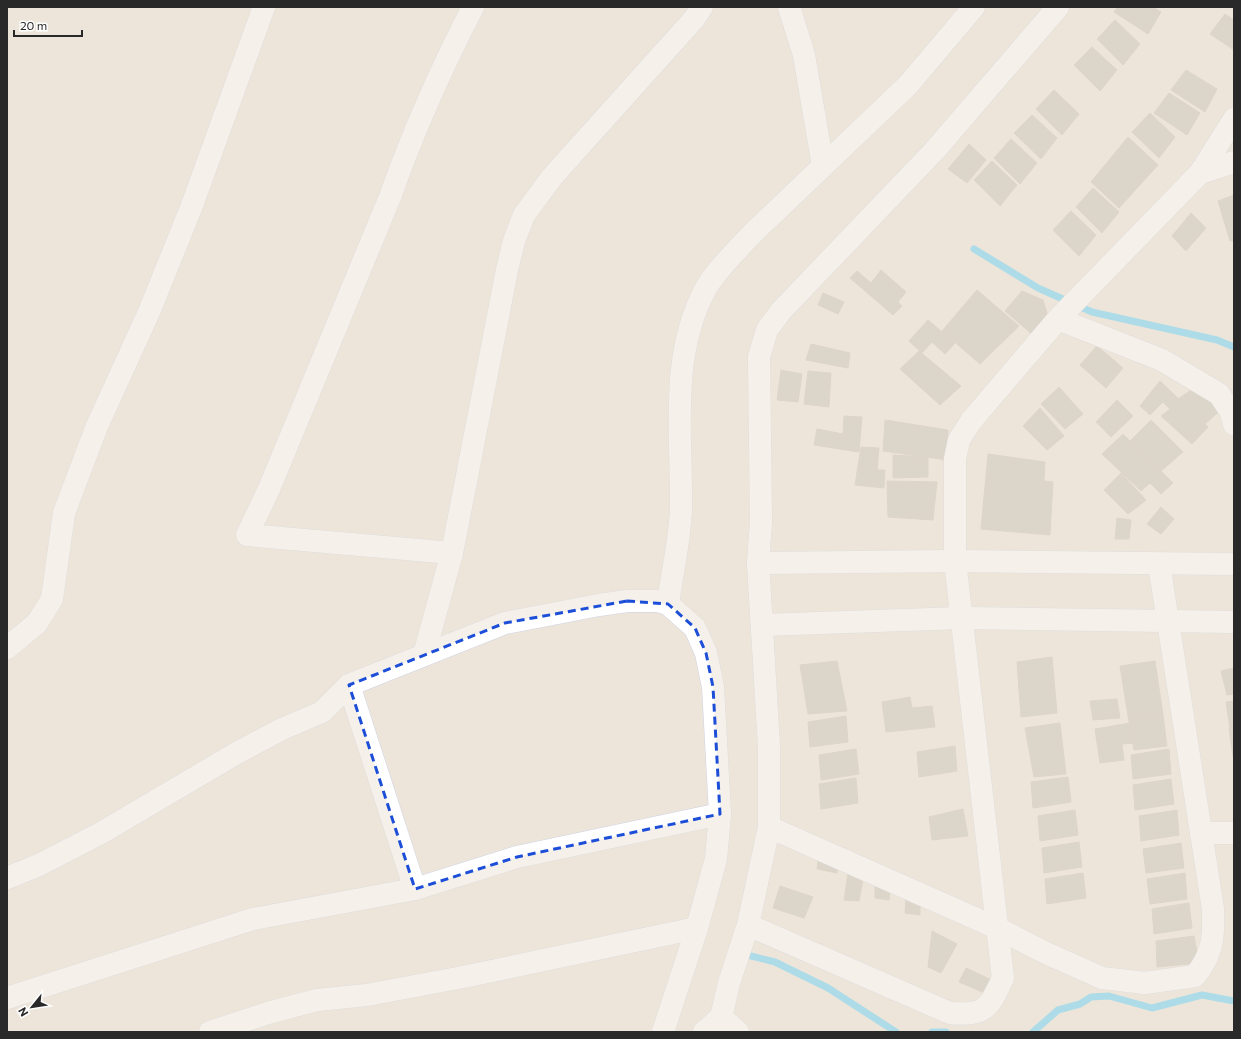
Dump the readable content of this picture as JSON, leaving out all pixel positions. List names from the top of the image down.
{
  "scale_bar": "20 m",
  "north": "bottom left"
}
